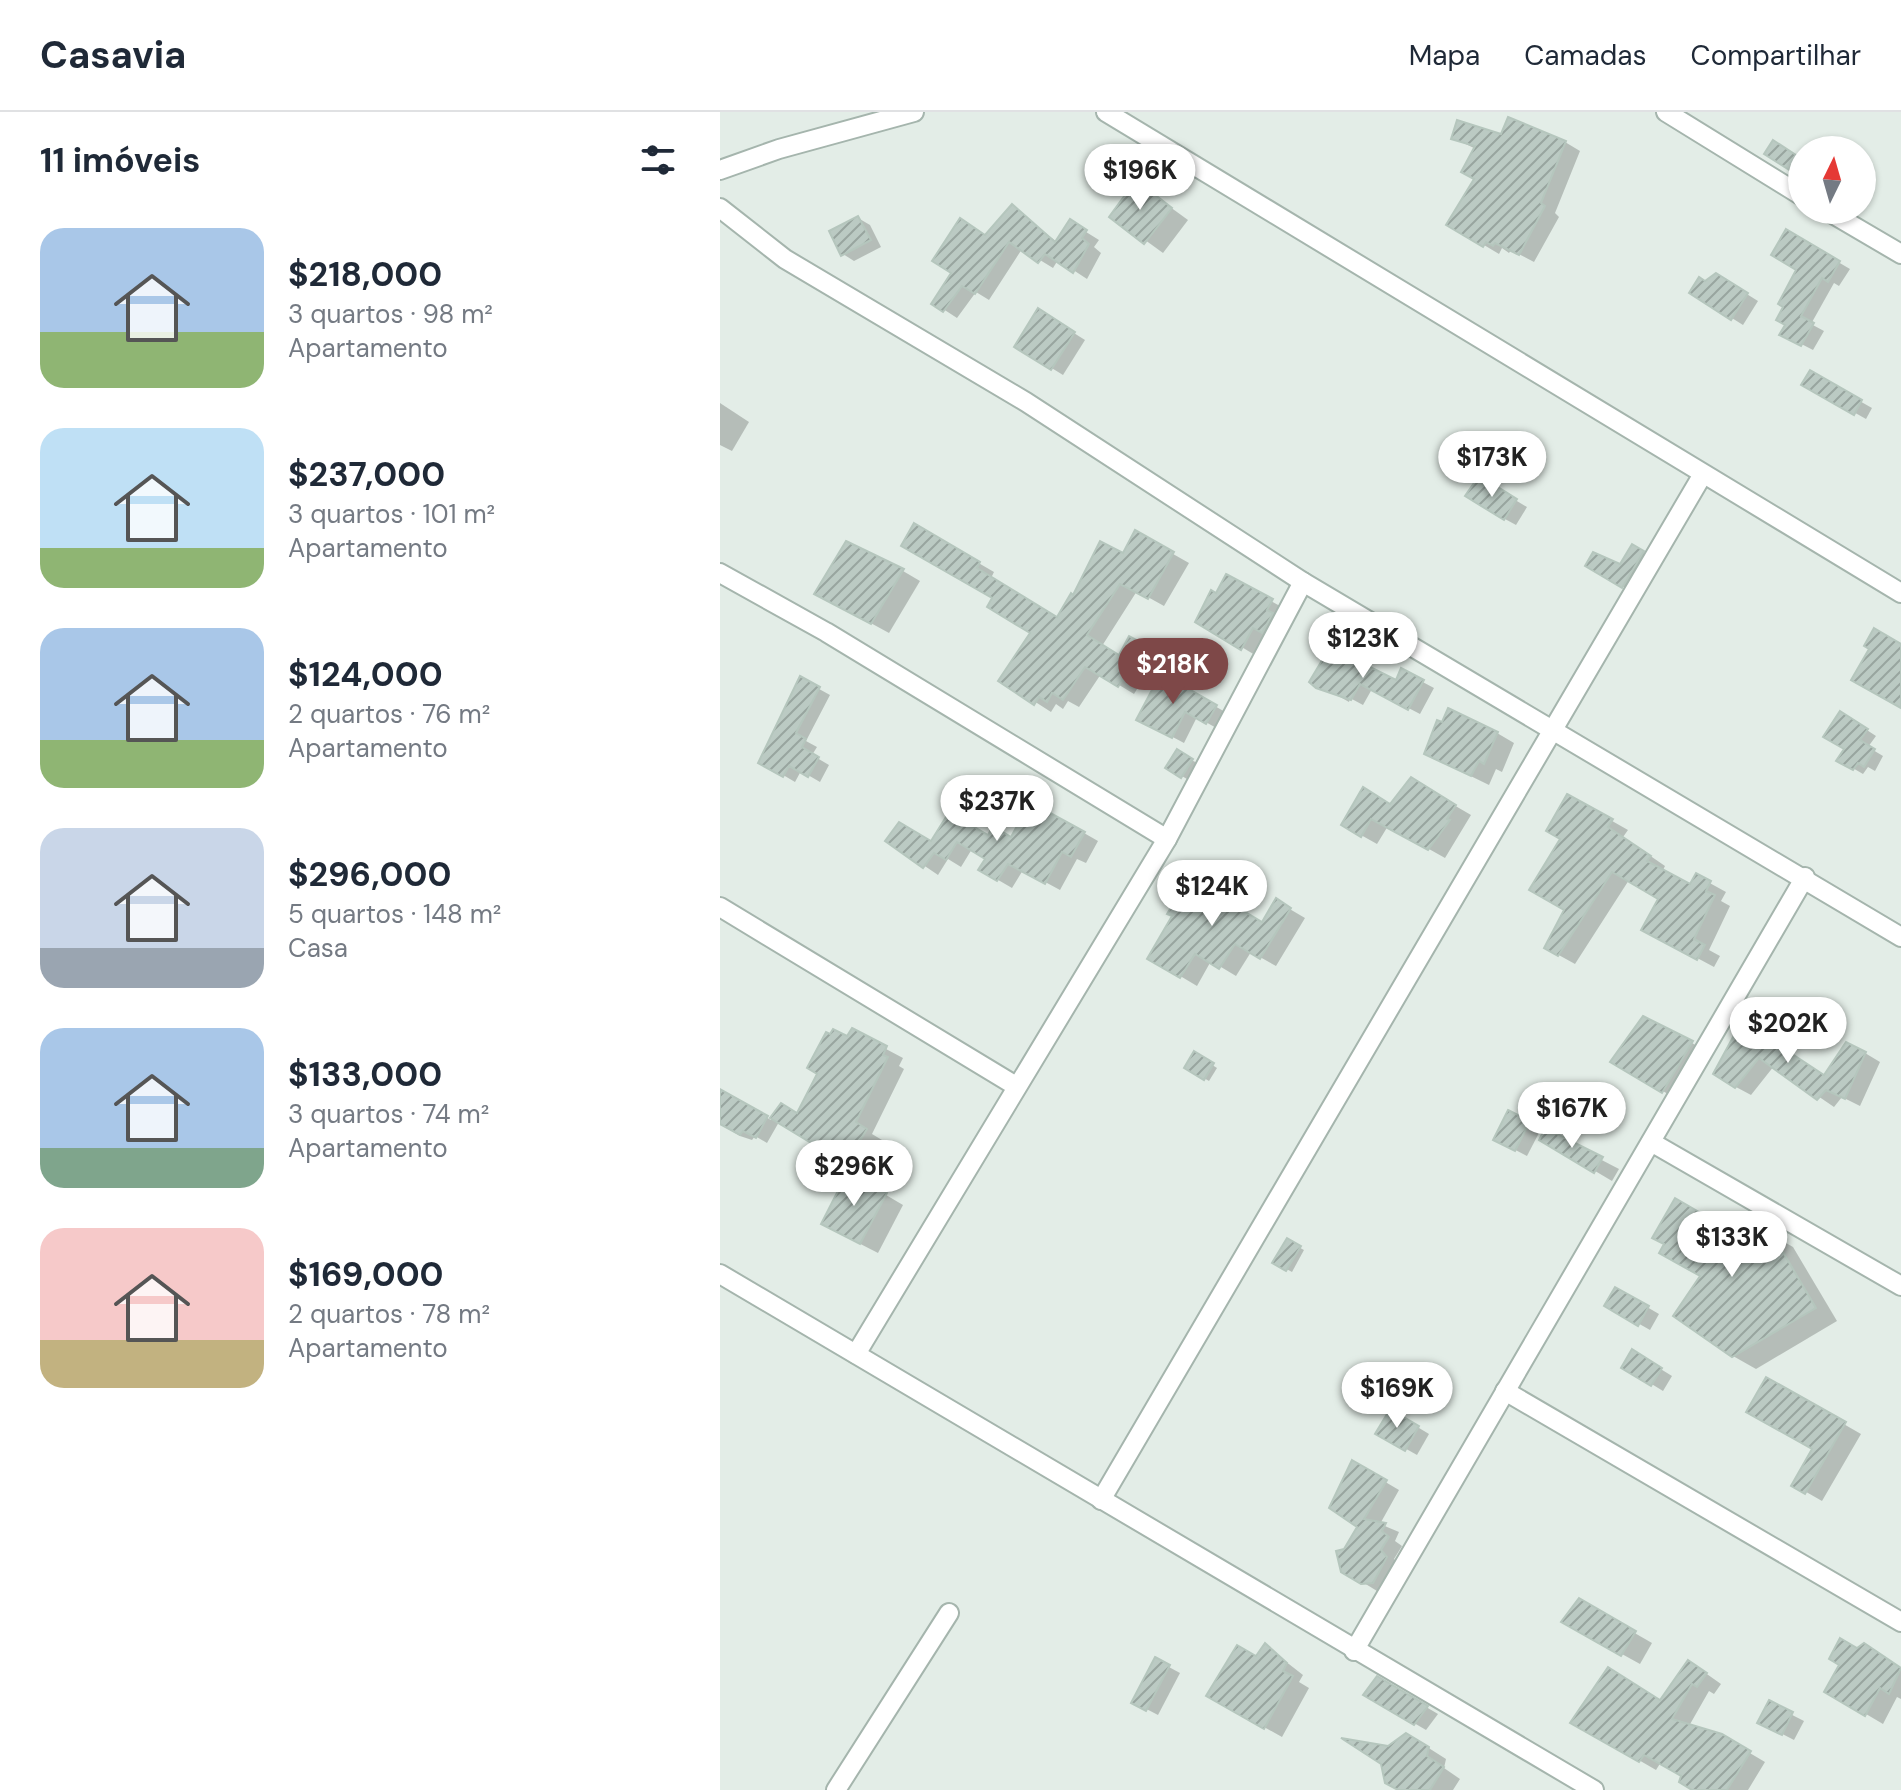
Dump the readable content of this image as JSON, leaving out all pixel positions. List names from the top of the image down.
{
  "north": "top",
  "page": {
    "header": "Casavia",
    "nav": ["Mapa", "Camadas", "Compartilhar"],
    "heading": "11 imóveis",
    "price": [
      "$196K",
      "$173K",
      "$123K",
      "$218K",
      "$237K",
      "$124K",
      "$202K",
      "$167K",
      "$296K",
      "$133K",
      "$169K"
    ],
    "list": [
      {
        "name": "$218,000",
        "note": "3 quartos · 98 m² · Apartamento"
      },
      {
        "name": "$237,000",
        "note": "3 quartos · 101 m² · Apartamento"
      },
      {
        "name": "$124,000",
        "note": "2 quartos · 76 m² · Apartamento"
      },
      {
        "name": "$296,000",
        "note": "5 quartos · 148 m² · Casa"
      },
      {
        "name": "$133,000",
        "note": "3 quartos · 74 m² · Apartamento"
      },
      {
        "name": "$169,000",
        "note": "2 quartos · 78 m² · Apartamento"
      }
    ]
  }
}
